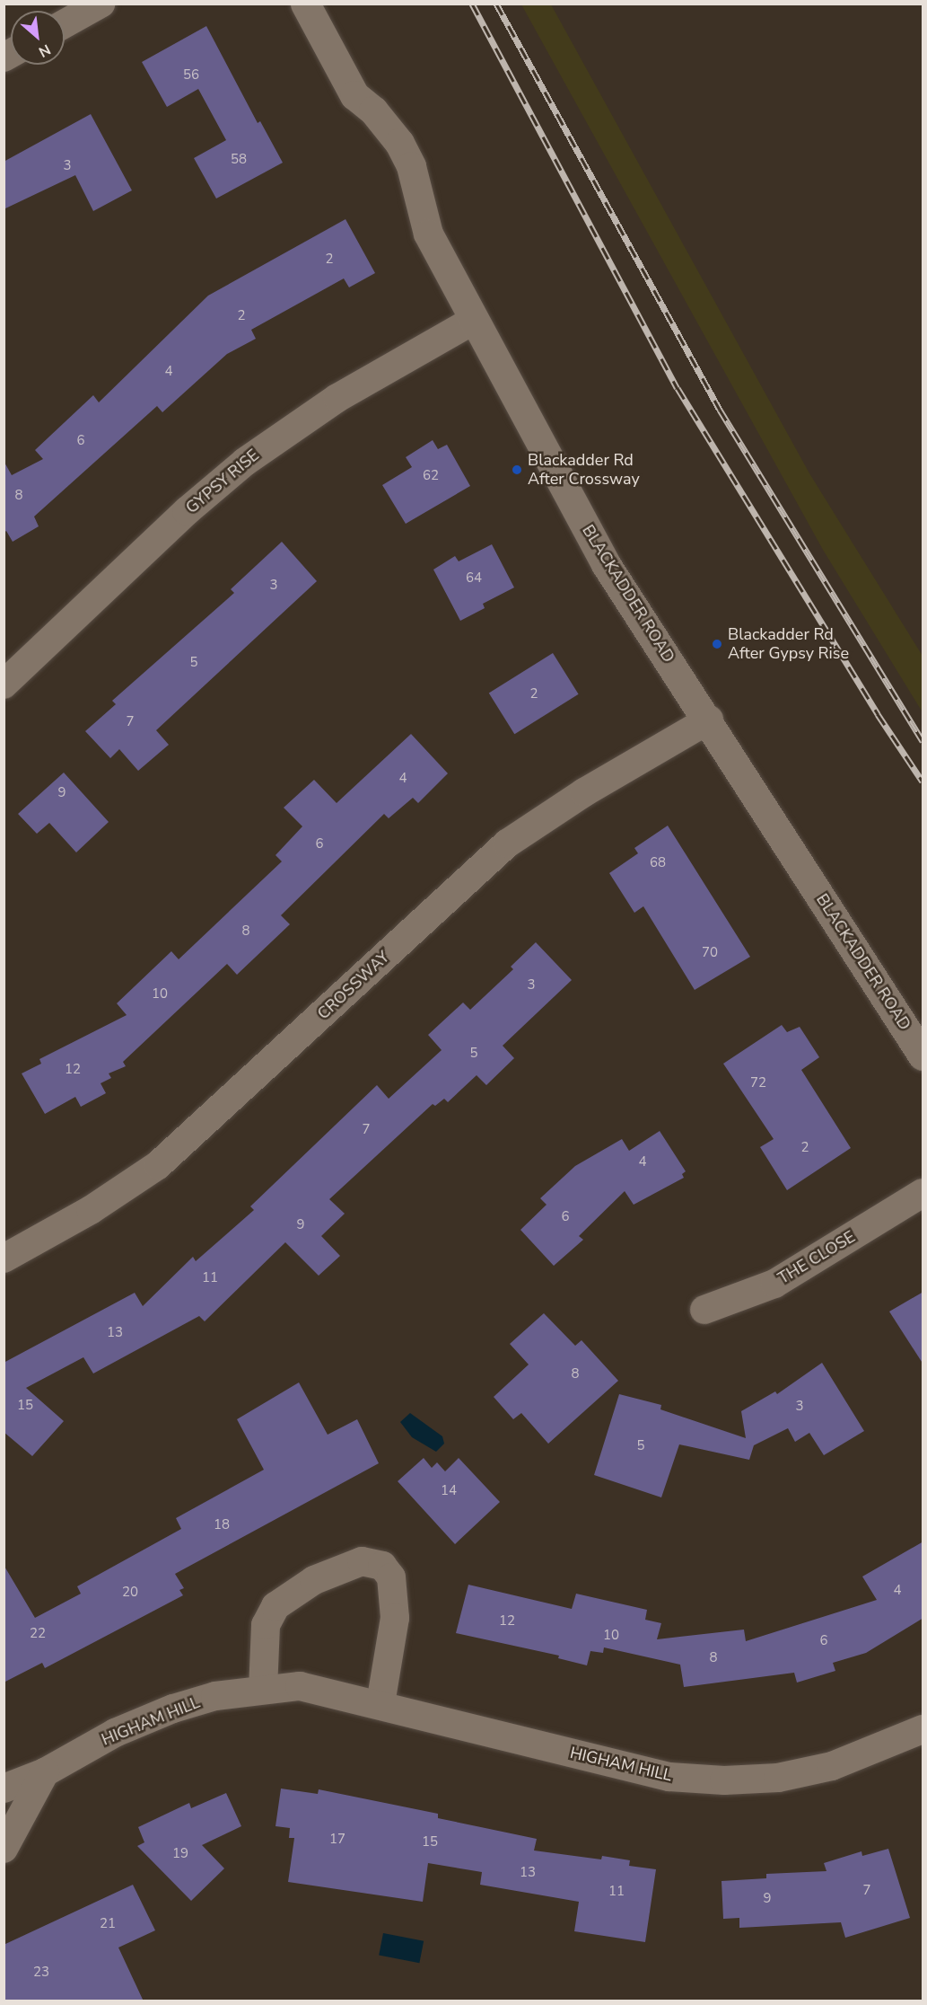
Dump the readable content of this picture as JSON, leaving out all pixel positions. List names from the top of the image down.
{
  "streets": {
    "street": [
      "GYPSY RISE",
      "BLACKADDER ROAD",
      "CROSSWAY",
      "THE CLOSE",
      "HIGHAM HILL"
    ]
  },
  "crossings": [
    ["GYPSY RISE", "BLACKADDER ROAD"],
    ["BLACKADDER ROAD", "CROSSWAY"]
  ],
  "places": ["Blackadder Rd After Crossway", "Blackadder Rd After Gypsy Rise"],
  "house_numbers": [
    "56",
    "58",
    "3",
    "2",
    "2",
    "4",
    "6",
    "62",
    "8",
    "64",
    "3",
    "5",
    "2",
    "7",
    "4",
    "9",
    "6",
    "68",
    "8",
    "70",
    "3",
    "10",
    "5",
    "12",
    "72",
    "7",
    "2",
    "4",
    "6",
    "9",
    "11",
    "13",
    "8",
    "15",
    "3",
    "5",
    "14",
    "18",
    "4",
    "20",
    "12",
    "22",
    "10",
    "6",
    "8",
    "17",
    "15",
    "19",
    "13",
    "7",
    "11",
    "9",
    "21",
    "23"
  ],
  "north": "bottom right"
}
